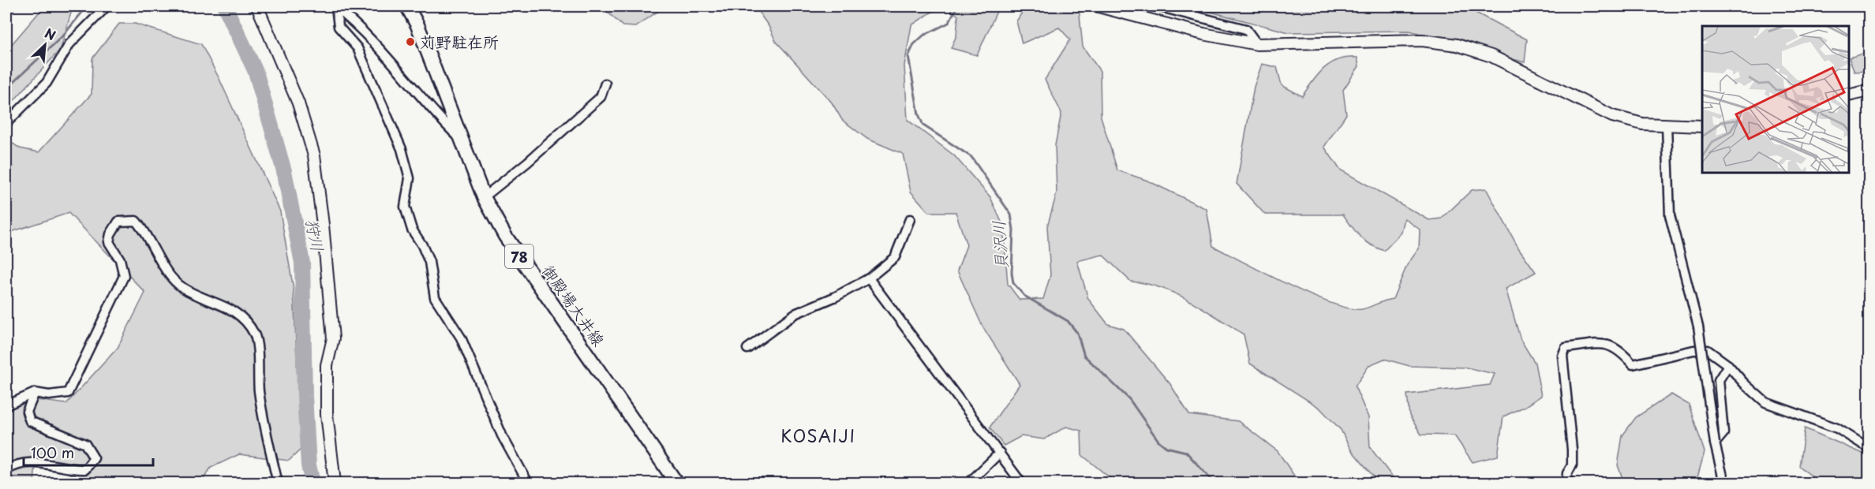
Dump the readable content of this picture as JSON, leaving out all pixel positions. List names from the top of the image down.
{
  "streets": {
    "main road": ["78", "御殿場大井線"]
  },
  "districts": ["KOSAIJI"],
  "water": ["狩川", "貝沢川"],
  "places": ["苅野駐在所"],
  "scale_bar": "100 m",
  "north": "top right"
}
